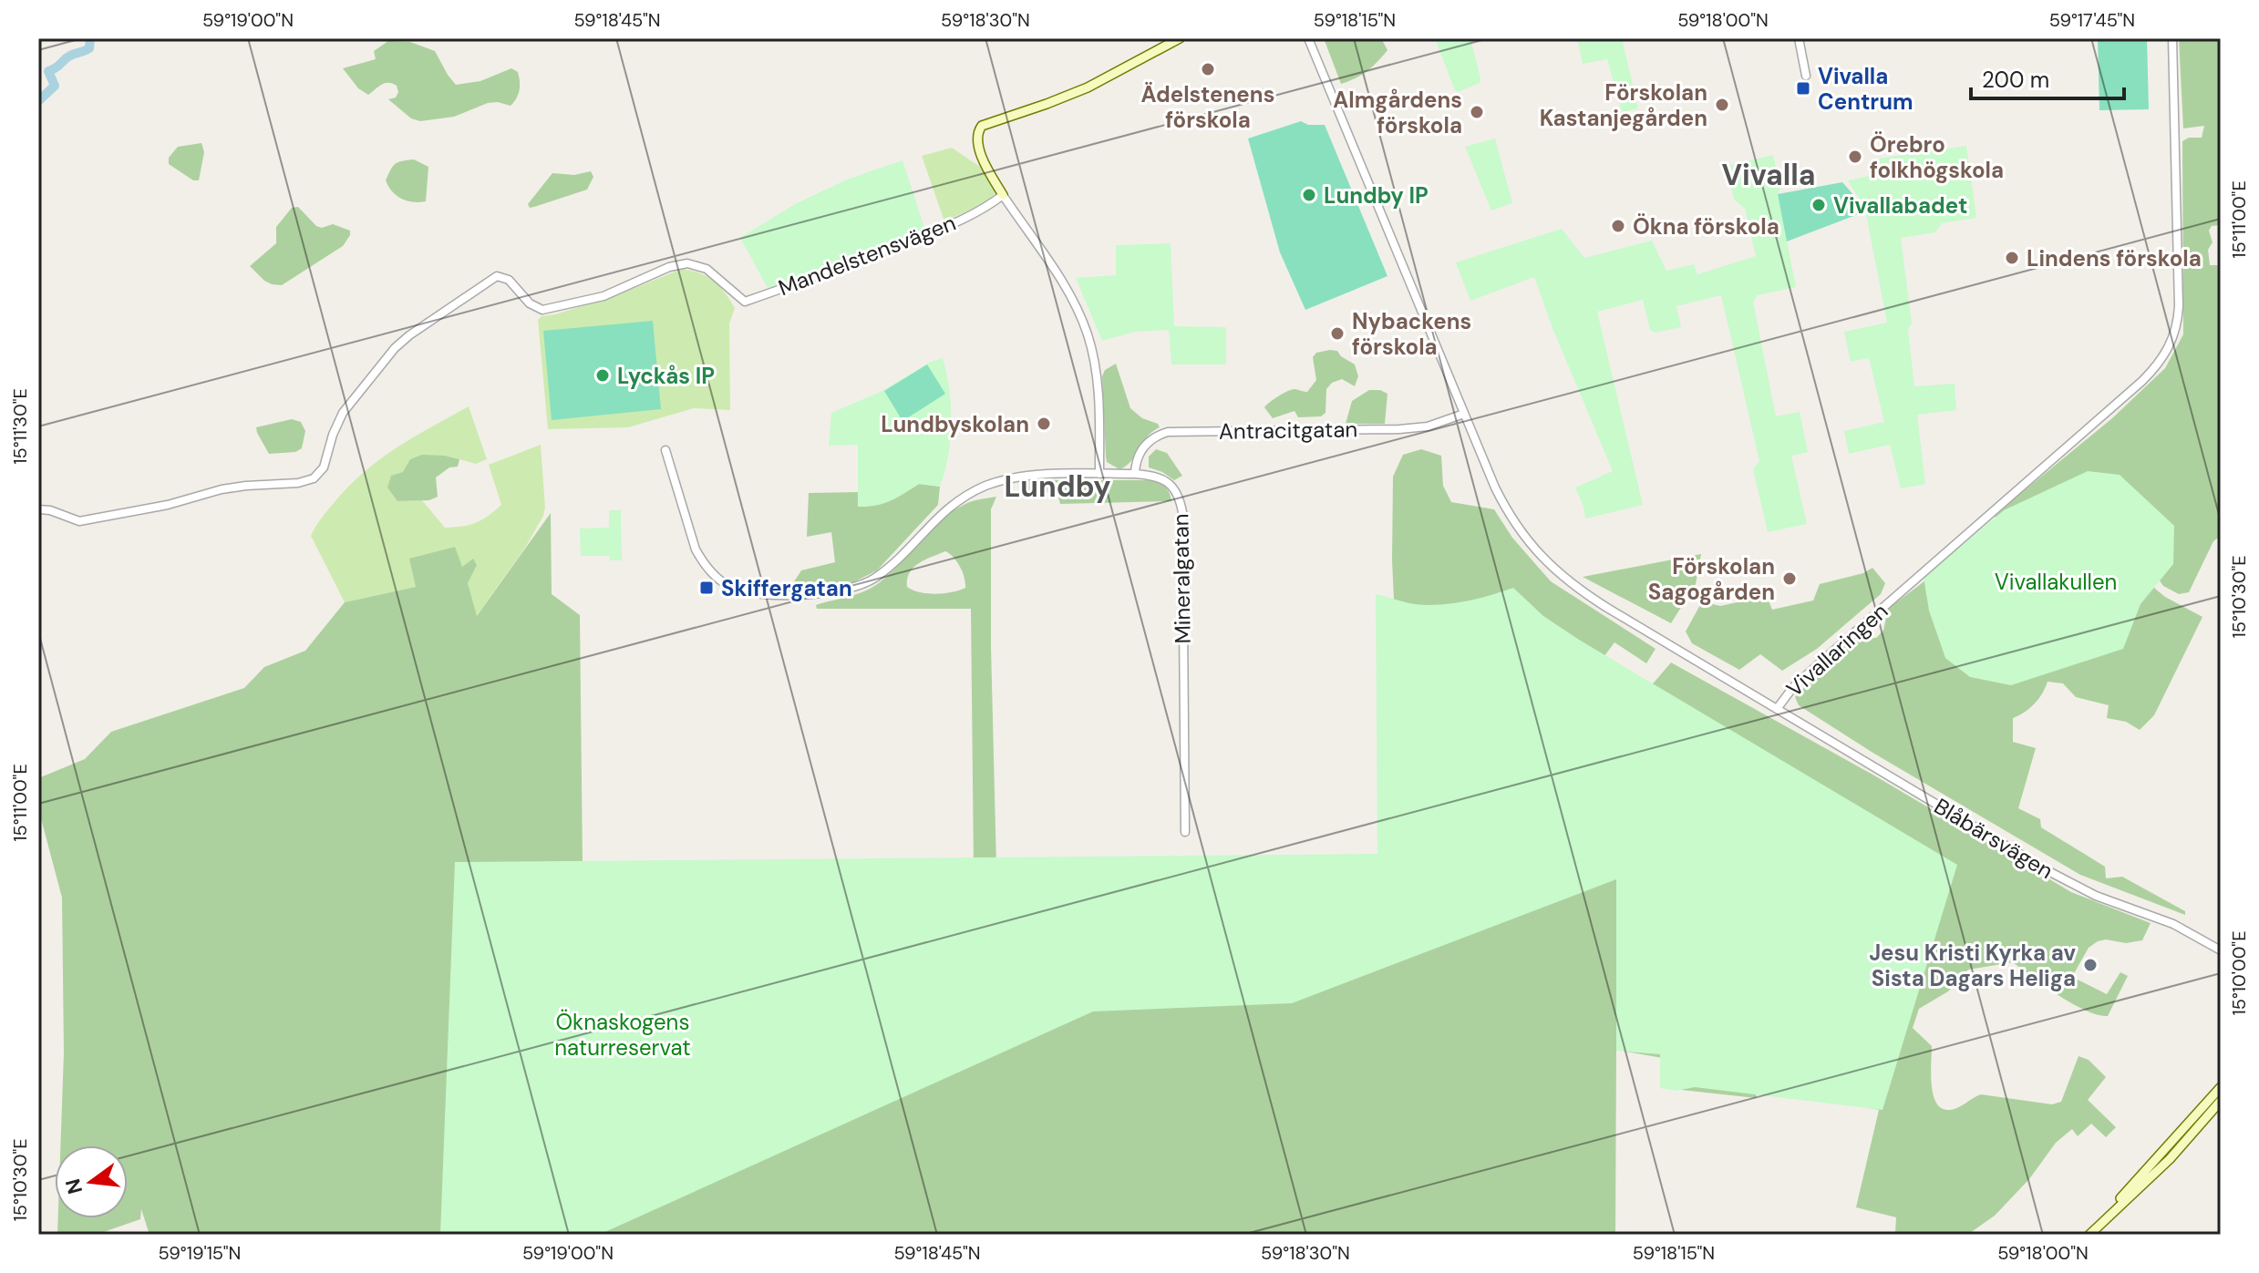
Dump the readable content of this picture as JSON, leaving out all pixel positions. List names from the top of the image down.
{
  "streets": {
    "street": [
      "Mandelstensvägen",
      "Antracitgatan",
      "Mineralgatan",
      "Vivallaringen",
      "Blåbärsvägen"
    ]
  },
  "crossings": [
    ["Antracitgatan", "Mineralgatan"],
    ["Antracitgatan", "Vivallaringen"],
    ["Vivallaringen", "Blåbärsvägen"]
  ],
  "districts": ["Vivalla", "Lundby"],
  "parks": ["Vivallakullen", "Öknaskogens naturreservat"],
  "places": {
    "other": [
      "Ädelstenens förskola",
      "Förskolan Kastanjegården",
      "Almgårdens förskola",
      "Örebro folkhögskola",
      "Lundby IP",
      "Vivallabadet",
      "Ökna förskola",
      "Lindens förskola",
      "Nybackens förskola",
      "Lyckås IP",
      "Lundbyskolan",
      "Förskolan Sagogården",
      "Jesu Kristi Kyrka av Sista Dagars Heliga"
    ],
    "transit": ["Vivalla Centrum", "Skiffergatan"]
  },
  "scale_bar": "200 m",
  "north": "left",
  "coordinates": [
    "59°19'00\"N",
    "59°18'45\"N",
    "59°18'30\"N",
    "59°18'15\"N",
    "59°18'00\"N",
    "59°17'45\"N",
    "15°11'00\"E",
    "15°11'30\"E",
    "15°10'30\"E",
    "15°10'00\"E",
    "59°19'15\"N"
  ]
}
